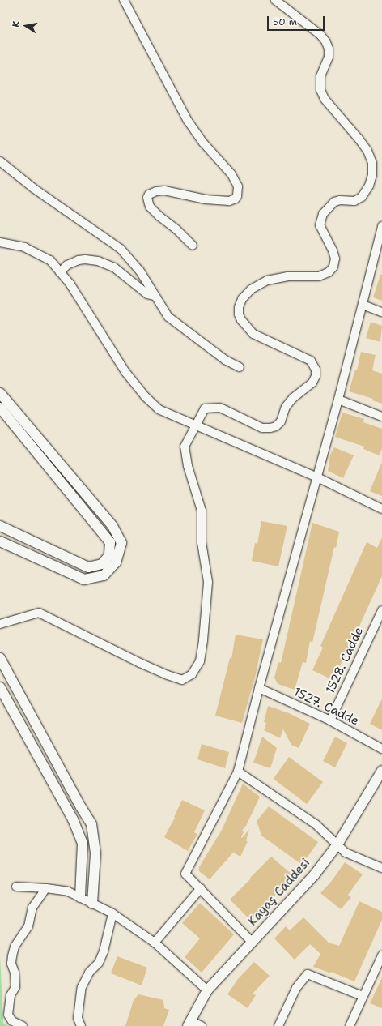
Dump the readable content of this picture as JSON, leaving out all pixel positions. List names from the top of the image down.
{
  "streets": {
    "street": ["1528. Cadde", "1527. Cadde", "Kayaş Caddesi"]
  },
  "crossings": [
    ["1528. Cadde", "1527. Cadde"]
  ],
  "scale_bar": "50 m",
  "north": "left"
}
